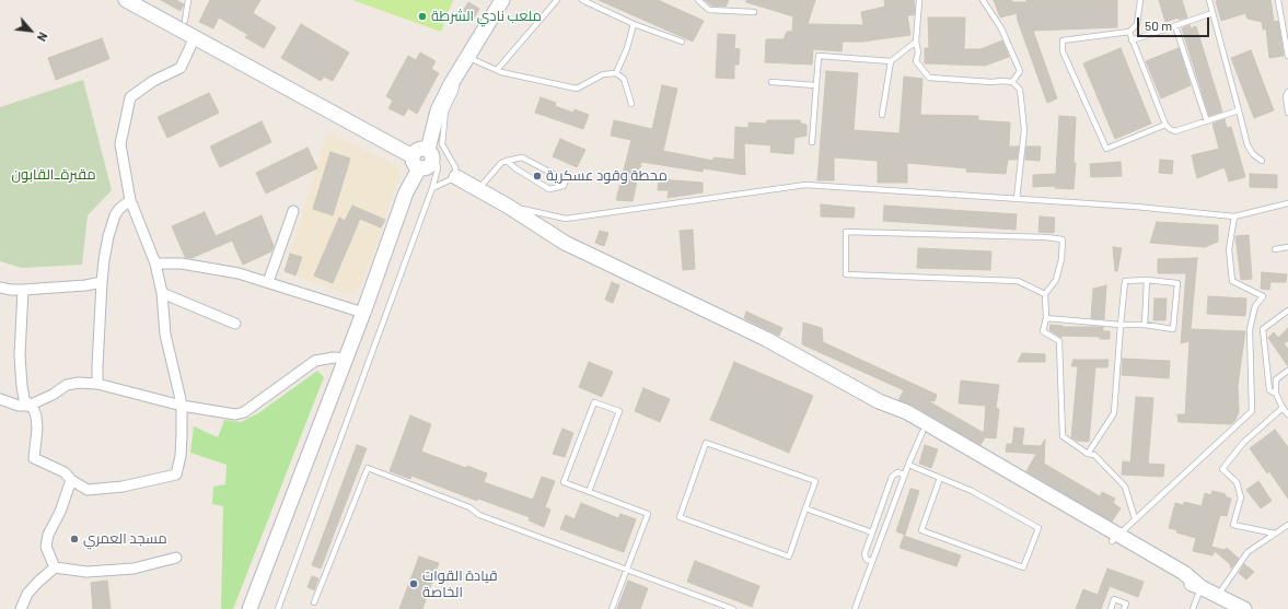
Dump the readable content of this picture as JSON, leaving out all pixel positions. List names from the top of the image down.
{
  "parks": ["مقبرة_القابون"],
  "places": [
    "ملعب نادي الشرطة",
    "محطة وقود عسكرية",
    "مسجد العمري",
    "قيادة القوات الخاصة"
  ],
  "scale_bar": "50 m",
  "north": "bottom right"
}
